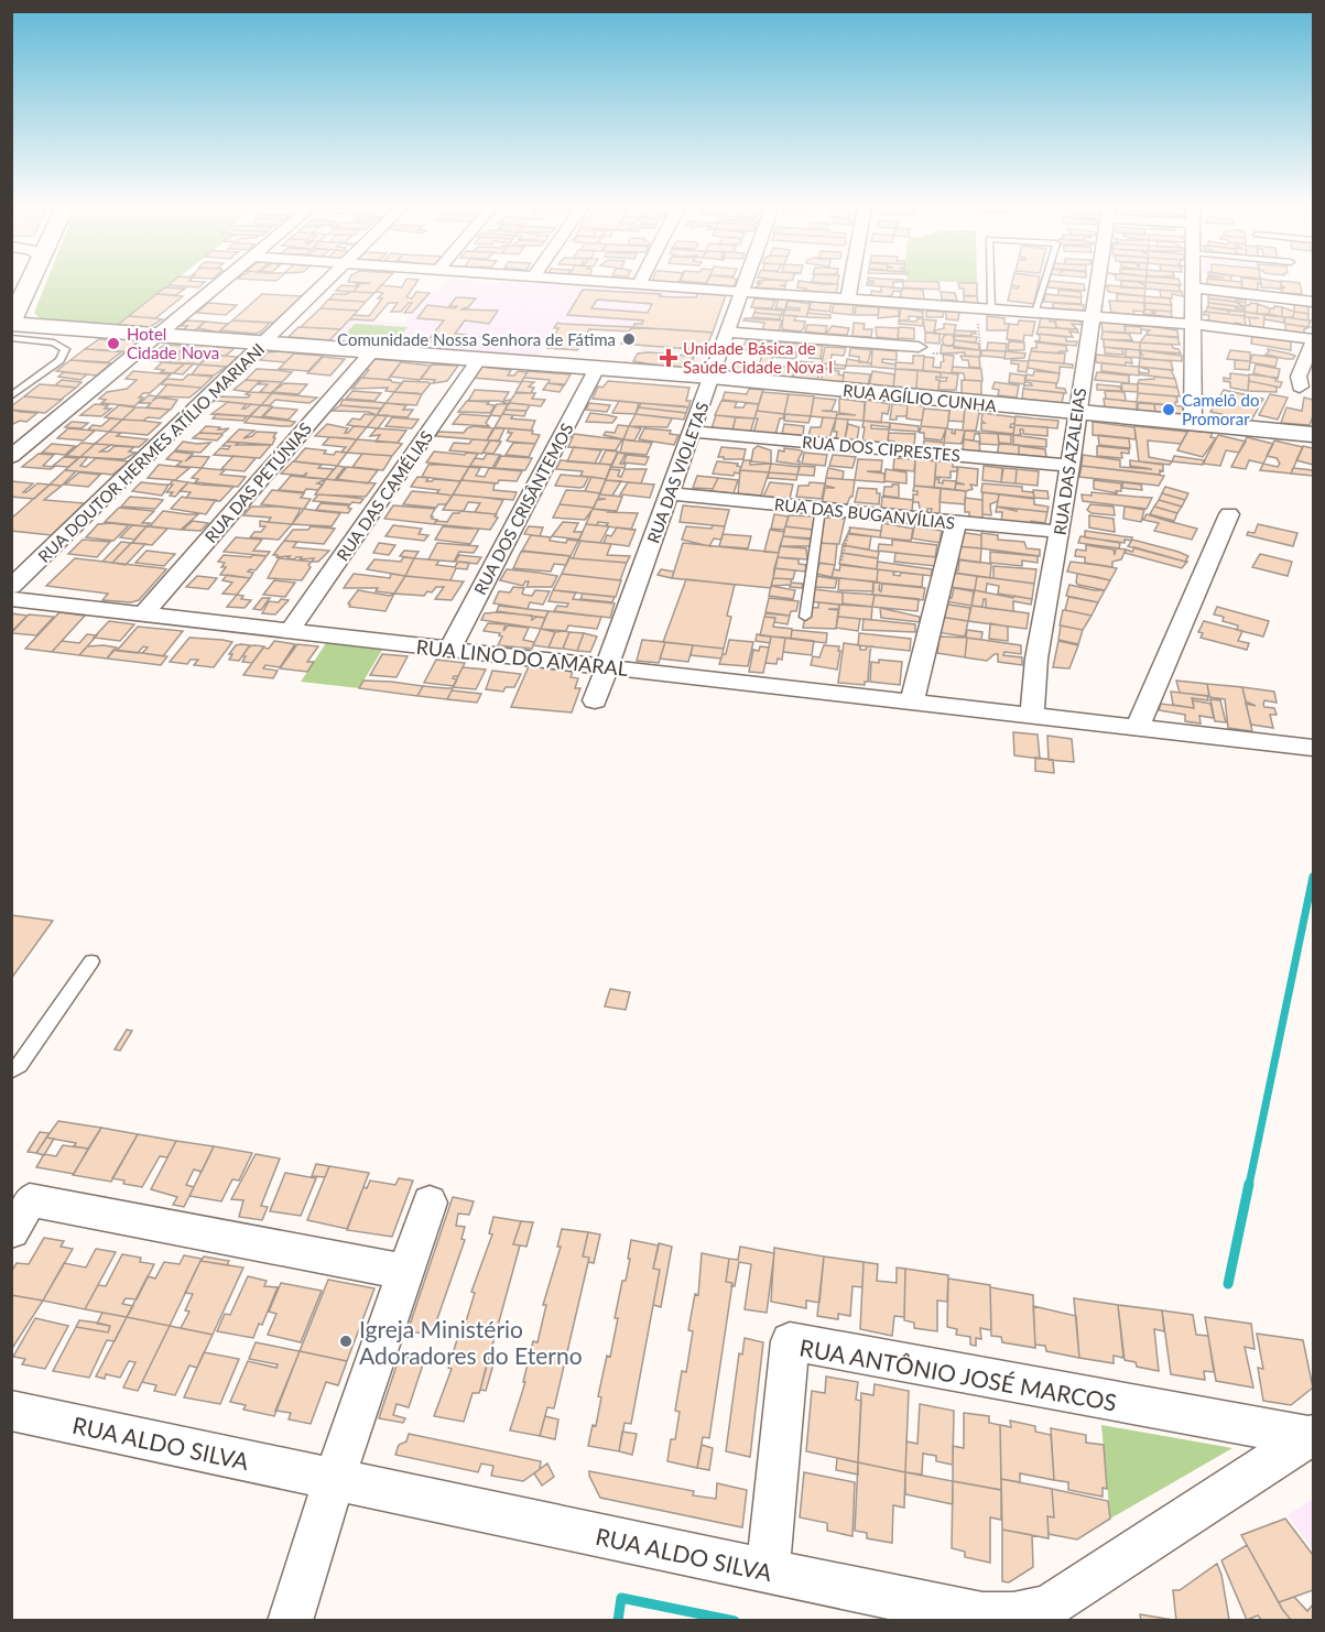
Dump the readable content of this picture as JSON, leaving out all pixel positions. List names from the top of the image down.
{
  "streets": {
    "main road": ["RUA AGÍLIO CUNHA"],
    "street": [
      "RUA DOS CIPRESTES",
      "RUA DOUTOR HERMES ATÍLIO MARIANI",
      "RUA DAS AZALEIAS",
      "RUA DAS VIOLETAS",
      "RUA DAS PETÚNIAS",
      "RUA DAS CAMÉLIAS",
      "RUA DOS CRISÂNTEMOS",
      "RUA DAS BUGANVÍLIAS",
      "RUA LINO DO AMARAL",
      "RUA ANTÔNIO JOSÉ MARCOS",
      "RUA ALDO SILVA"
    ]
  },
  "crossings": [
    ["RUA AGÍLIO CUNHA", "RUA DOUTOR HERMES ATÍLIO MARIANI"],
    ["RUA AGÍLIO CUNHA", "RUA DAS AZALEIAS"],
    ["RUA AGÍLIO CUNHA", "RUA DAS VIOLETAS"],
    ["RUA AGÍLIO CUNHA", "RUA DAS PETÚNIAS"],
    ["RUA AGÍLIO CUNHA", "RUA DAS CAMÉLIAS"],
    ["RUA AGÍLIO CUNHA", "RUA DOS CRISÂNTEMOS"],
    ["RUA DOS CIPRESTES", "RUA DAS AZALEIAS"],
    ["RUA DOS CIPRESTES", "RUA DAS VIOLETAS"],
    ["RUA DAS AZALEIAS", "RUA DAS BUGANVÍLIAS"],
    ["RUA DAS AZALEIAS", "RUA LINO DO AMARAL"],
    ["RUA DAS VIOLETAS", "RUA DAS BUGANVÍLIAS"],
    ["RUA DAS VIOLETAS", "RUA LINO DO AMARAL"],
    ["RUA DAS PETÚNIAS", "RUA LINO DO AMARAL"],
    ["RUA DAS CAMÉLIAS", "RUA LINO DO AMARAL"],
    ["RUA DOS CRISÂNTEMOS", "RUA LINO DO AMARAL"],
    ["RUA ANTÔNIO JOSÉ MARCOS", "RUA ALDO SILVA"]
  ],
  "places": {
    "other": [
      "Comunidade Nossa Senhora de Fátima",
      "Hotel Cidade Nova",
      "Camelô do Promorar",
      "Igreja Ministério Adoradores do Eterno"
    ],
    "health": ["Unidade Básica de Saúde Cidade Nova I"]
  }
}
